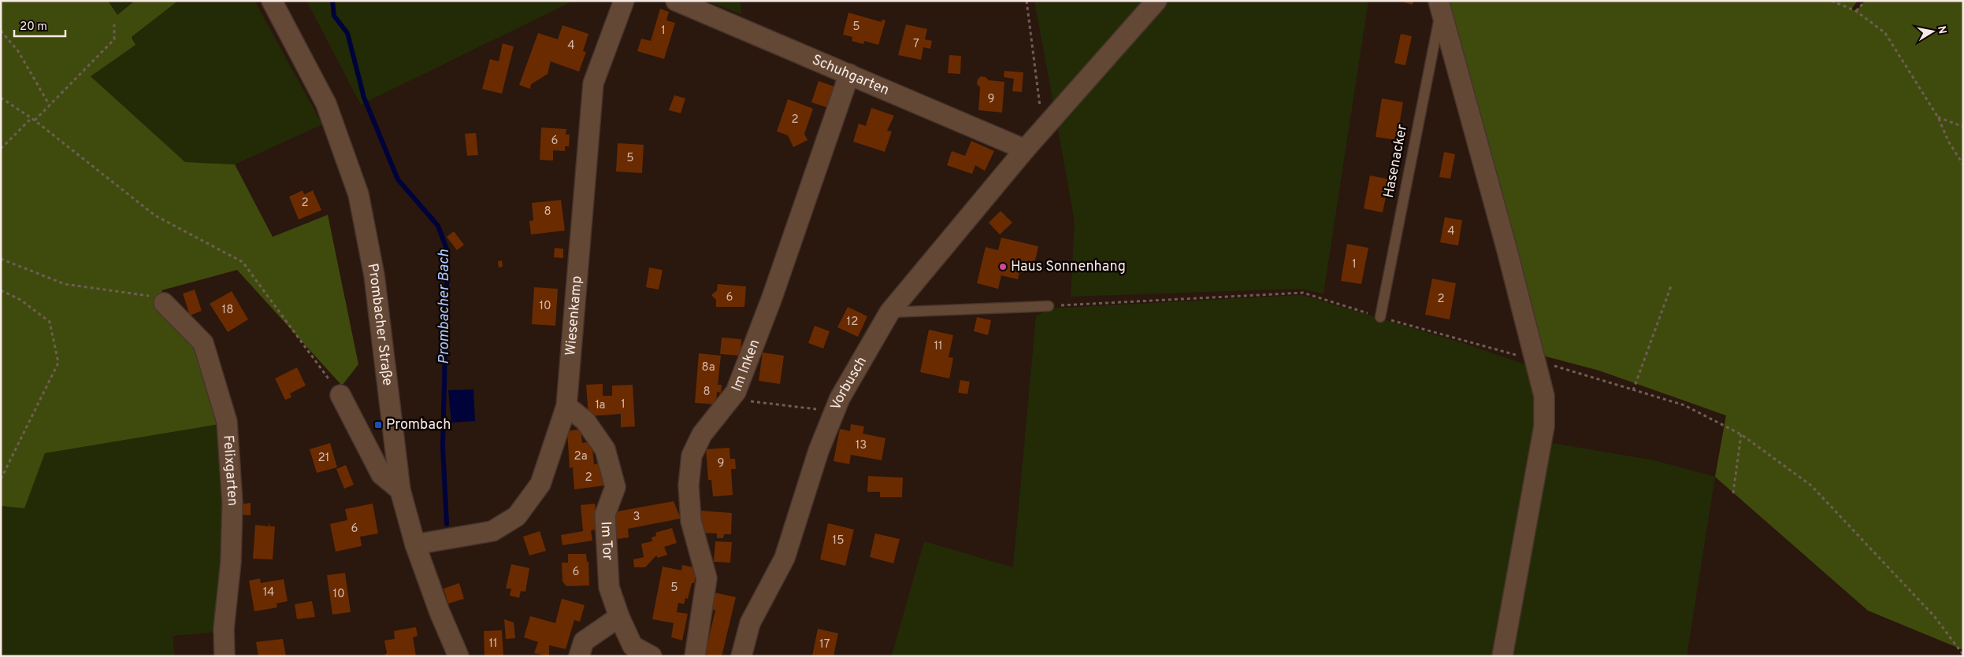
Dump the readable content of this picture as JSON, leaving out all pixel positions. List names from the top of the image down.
{
  "streets": {
    "street": [
      "Schuhgarten",
      "Wiesenkamp",
      "Prombacher Straße",
      "Im Inken",
      "Vorbusch",
      "Felixgarten",
      "Im Tor"
    ],
    "lane": ["Hasenacker"]
  },
  "crossings": [
    ["Schuhgarten", "Im Inken"],
    ["Schuhgarten", "Vorbusch"],
    ["Wiesenkamp", "Prombacher Straße"],
    ["Wiesenkamp", "Im Tor"]
  ],
  "water": ["Prombacher Bach"],
  "places": {
    "other": ["Haus Sonnenhang"],
    "transit": ["Prombach"]
  },
  "house_numbers": [
    "5",
    "1",
    "7",
    "4",
    "9",
    "2",
    "6",
    "5",
    "2",
    "8",
    "4",
    "1",
    "6",
    "2",
    "10",
    "18",
    "12",
    "11",
    "8a",
    "8",
    "1",
    "1a",
    "13",
    "2a",
    "21",
    "9",
    "2",
    "3",
    "6",
    "15",
    "6",
    "5",
    "14",
    "10",
    "11",
    "17"
  ],
  "scale_bar": "20 m",
  "north": "right"
}
